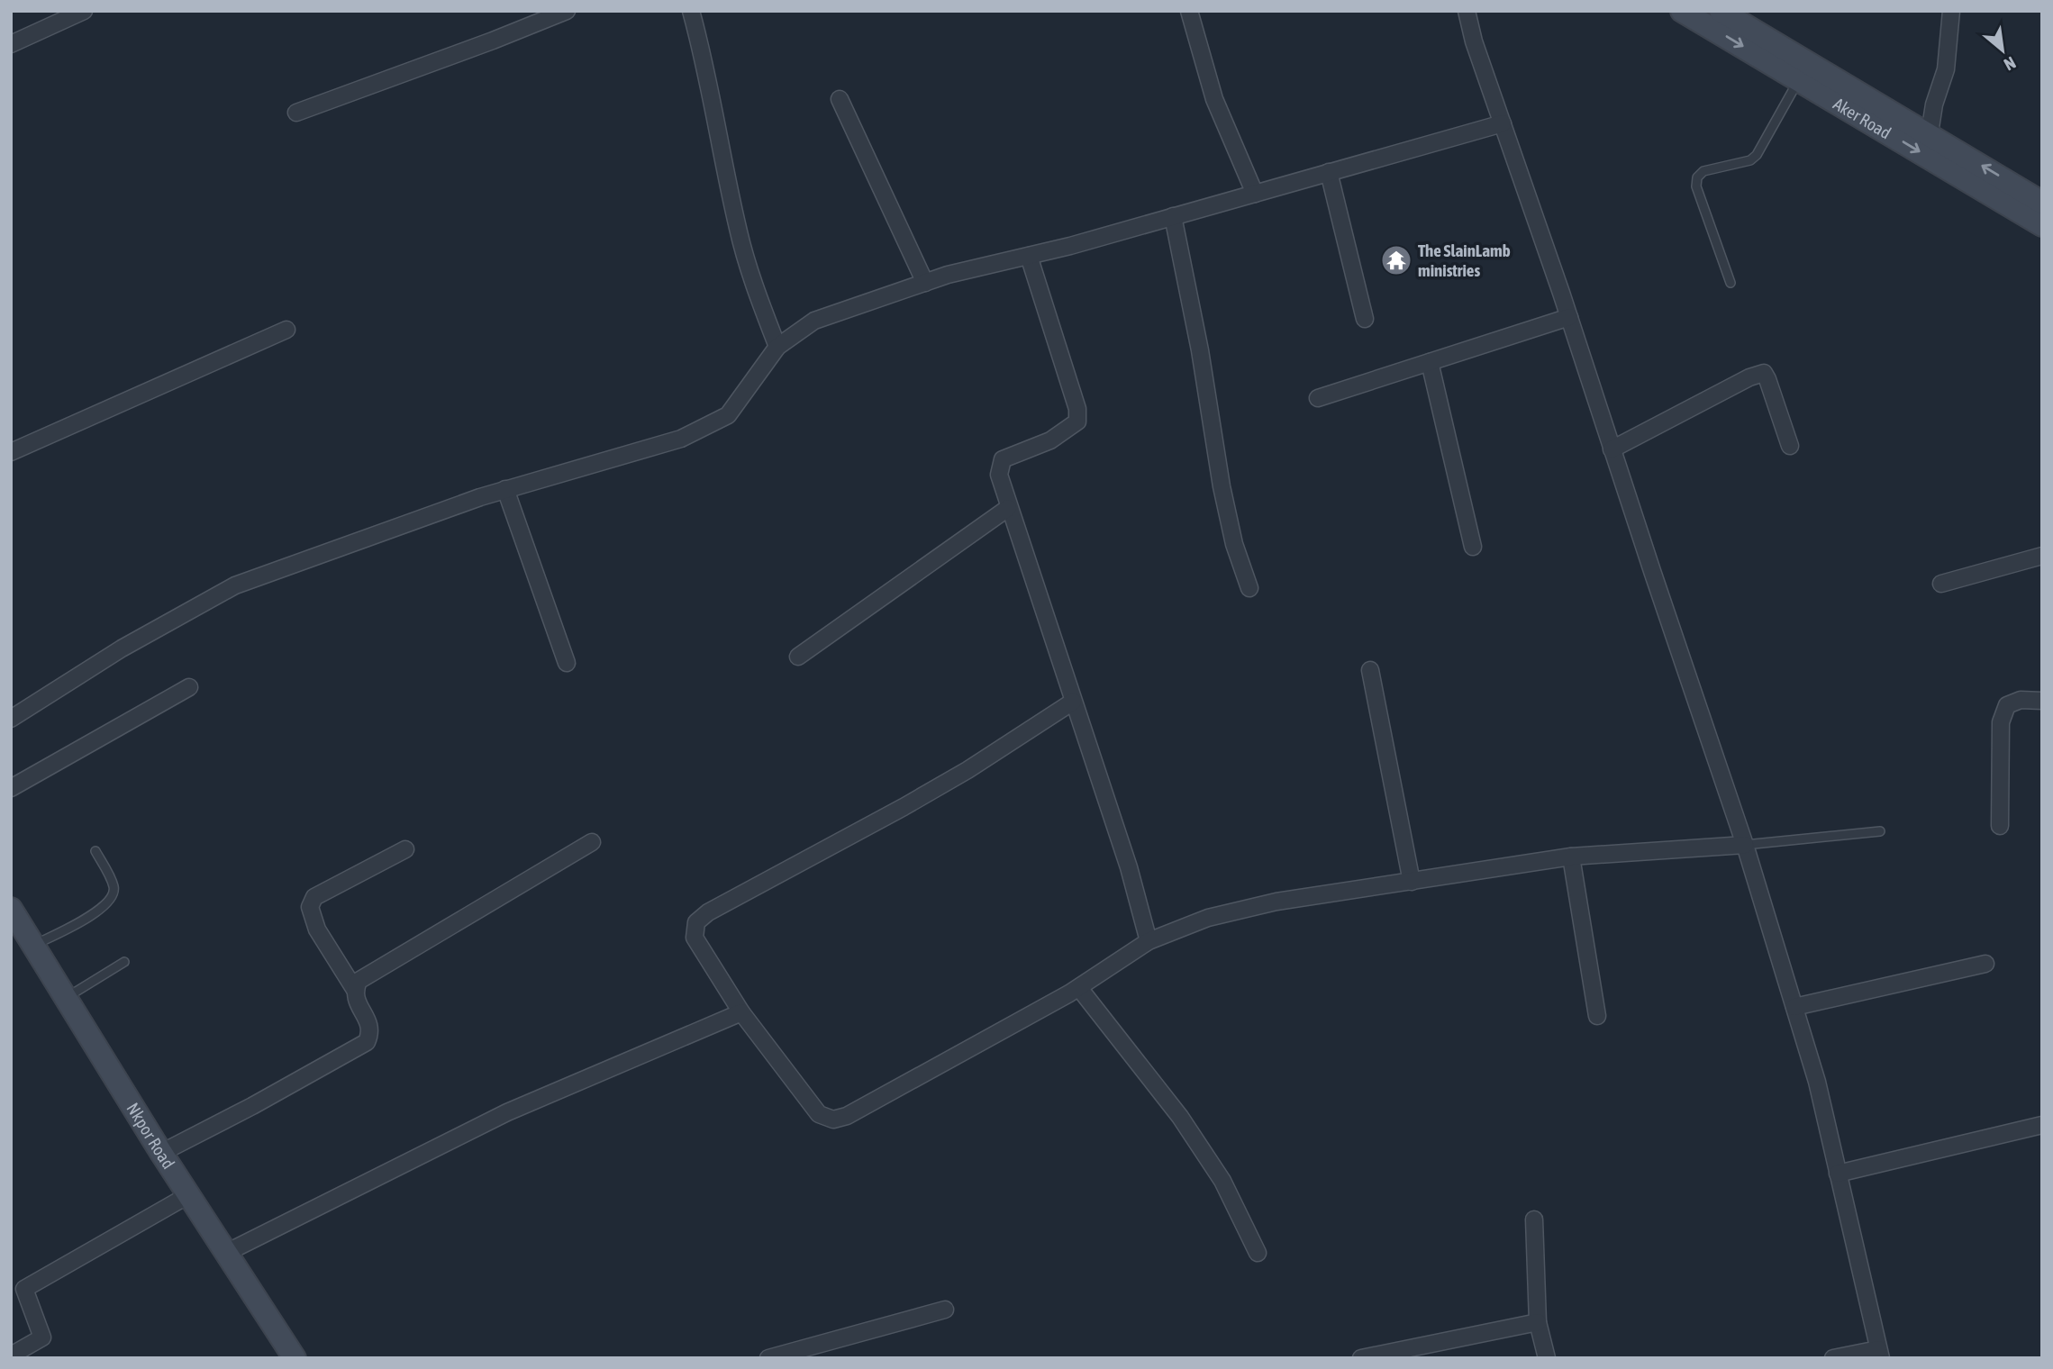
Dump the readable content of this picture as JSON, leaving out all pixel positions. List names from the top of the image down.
{
  "streets": {
    "street": ["Aker Road", "Nkpor Road"]
  },
  "places": {
    "temple": ["The SlainLamb ministries"]
  },
  "north": "bottom right"
}
